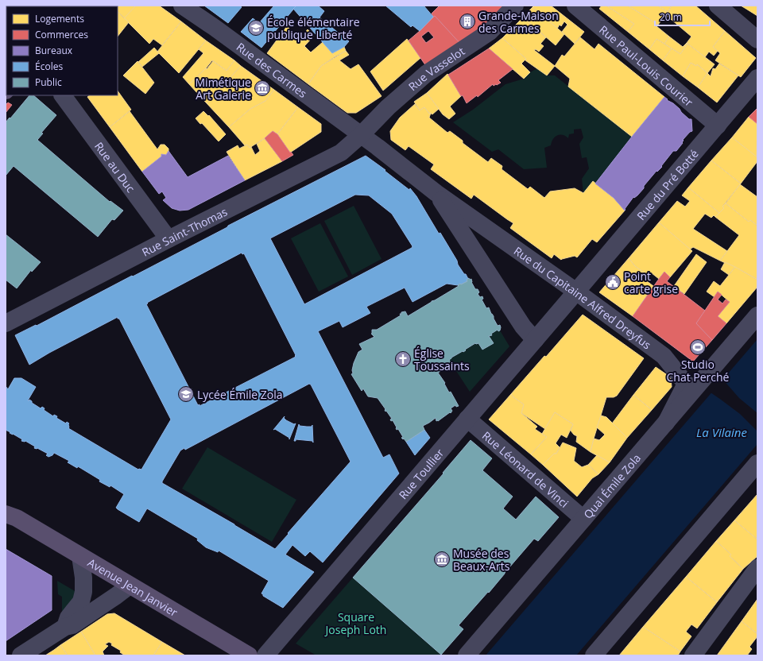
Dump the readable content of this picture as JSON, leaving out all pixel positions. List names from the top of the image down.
{
  "streets": {
    "main road": ["Avenue Jean Janvier"],
    "street": [
      "Rue Paul-Louis Courier",
      "Rue Vasselot",
      "Rue des Carmes",
      "Rue au Duc",
      "Rue du Pré Botté",
      "Rue Saint-Thomas",
      "Rue du Capitaine Alfred Dreyfus",
      "Rue Léonard de Vinci",
      "Rue Toullier",
      "Quai Émile Zola"
    ]
  },
  "crossings": [
    ["Rue Paul-Louis Courier", "Rue du Pré Botté"],
    ["Rue Vasselot", "Rue des Carmes"],
    ["Rue Vasselot", "Rue Saint-Thomas"],
    ["Rue Vasselot", "Rue du Capitaine Alfred Dreyfus"],
    ["Rue des Carmes", "Rue Saint-Thomas"],
    ["Rue des Carmes", "Rue du Capitaine Alfred Dreyfus"],
    ["Rue au Duc", "Rue Saint-Thomas"],
    ["Rue du Pré Botté", "Rue du Capitaine Alfred Dreyfus"],
    ["Rue du Pré Botté", "Rue Toullier"],
    ["Rue Saint-Thomas", "Rue du Capitaine Alfred Dreyfus"],
    ["Rue du Capitaine Alfred Dreyfus", "Rue Toullier"],
    ["Rue du Capitaine Alfred Dreyfus", "Quai Émile Zola"],
    ["Rue Léonard de Vinci", "Rue Toullier"],
    ["Rue Léonard de Vinci", "Quai Émile Zola"]
  ],
  "water": ["La Vilaine"],
  "parks": ["Square Joseph Loth"],
  "places": {
    "building": ["Grande-Maison des Carmes"],
    "school or university": ["École élémentaire publique Liberté", "Lycée Émile Zola"],
    "museum": ["Mimétique Art Galerie", "Musée des Beaux-Arts"],
    "public building": ["Point carte grise"],
    "sports": ["Studio Chat Perché"],
    "church": ["Église Toussaints"]
  },
  "legend": [
    "Logements",
    "Commerces",
    "Bureaux",
    "Écoles",
    "Public"
  ],
  "scale_bar": "20 m"
}
